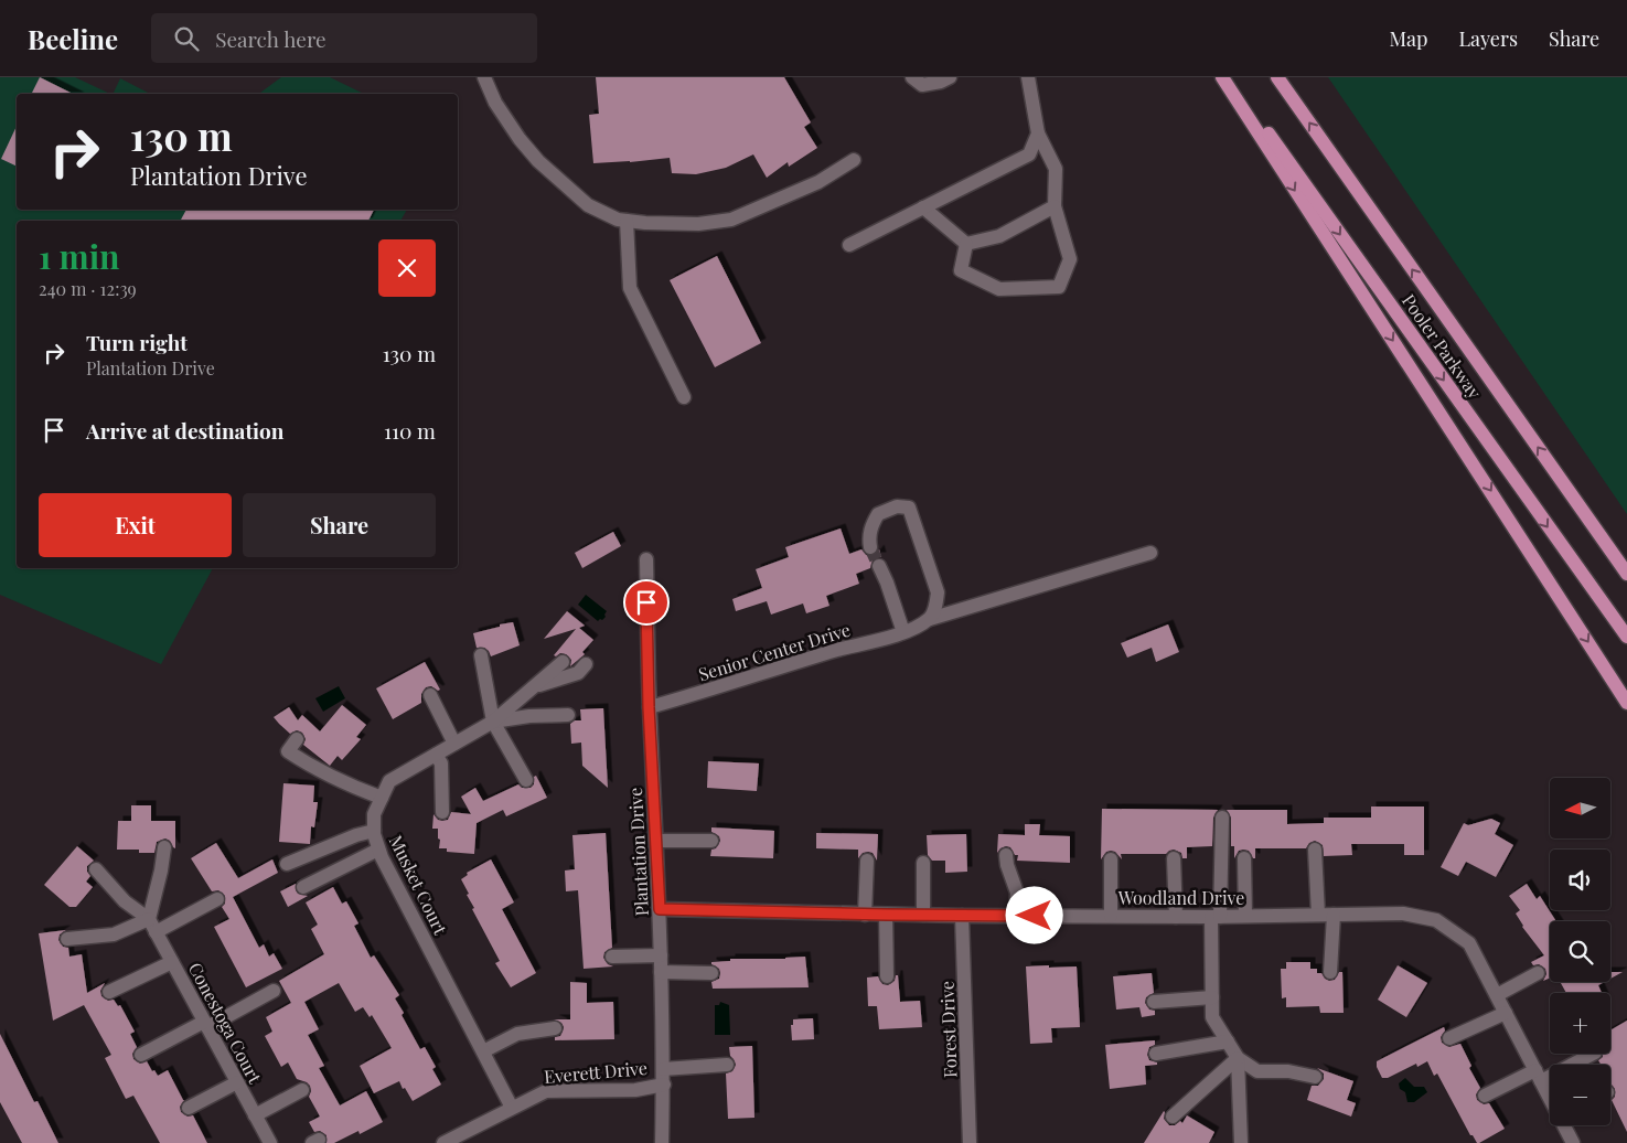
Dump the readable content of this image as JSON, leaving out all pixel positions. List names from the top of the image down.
{
  "streets": {
    "main road": ["Pooler Parkway"],
    "street": [
      "Senior Center Drive",
      "Plantation Drive",
      "Musket Court",
      "Woodland Drive",
      "Conestoga Court",
      "Forest Drive",
      "Everett Drive"
    ]
  },
  "crossings": [
    ["Senior Center Drive", "Plantation Drive"],
    ["Plantation Drive", "Woodland Drive"],
    ["Plantation Drive", "Everett Drive"],
    ["Musket Court", "Everett Drive"],
    ["Woodland Drive", "Forest Drive"]
  ],
  "north": "left",
  "page": {
    "header": "Beeline",
    "search": "Search here",
    "nav": ["Map", "Layers", "Share"],
    "turn": ["130 m", "Plantation Drive"],
    "heading": ["1 min", "240 m · 12:39"],
    "list": [
      {
        "name": "Turn right",
        "note": "Plantation Drive",
        "value": "130 m"
      },
      {
        "name": "Arrive at destination",
        "value": "110 m"
      }
    ],
    "buttons": ["Exit", "Share"],
    "map_buttons": ["+", "−"]
  }
}
